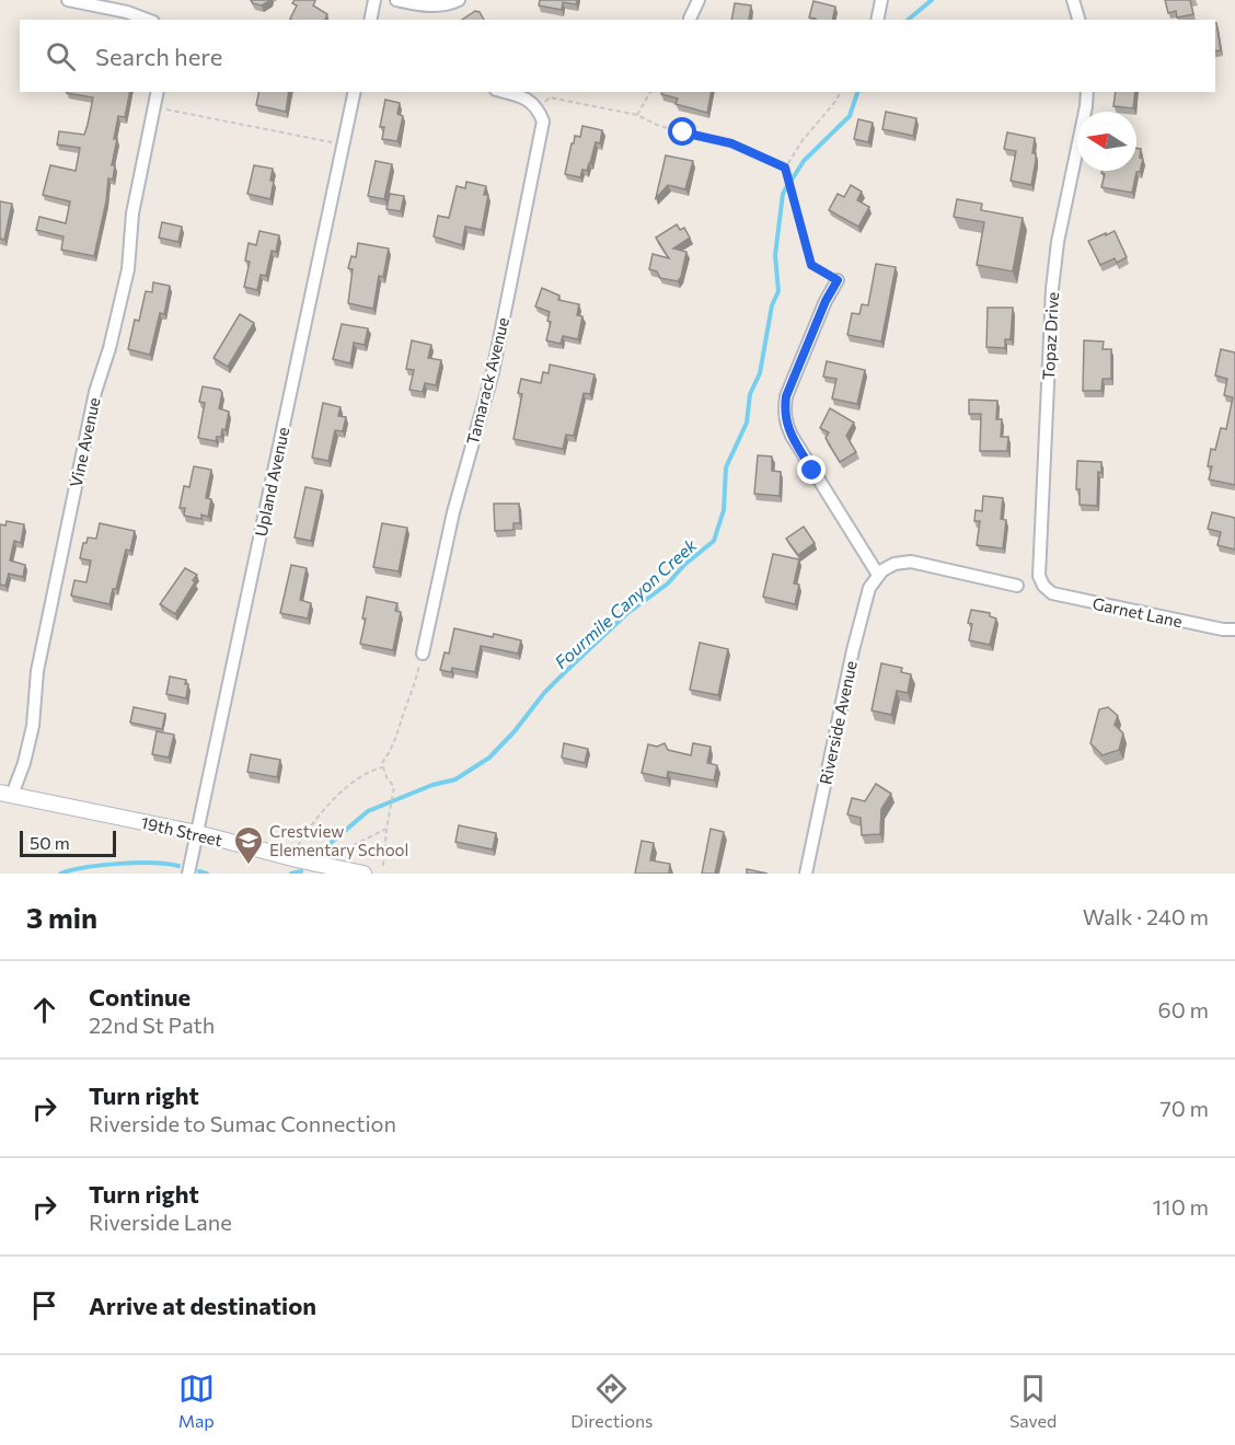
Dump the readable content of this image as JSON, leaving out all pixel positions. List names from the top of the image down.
{
  "streets": {
    "street": [
      "Topaz Drive",
      "Tamarack Avenue",
      "Vine Avenue",
      "Upland Avenue",
      "Garnet Lane",
      "Riverside Avenue",
      "19th Street"
    ]
  },
  "crossings": [
    ["Topaz Drive", "Garnet Lane"],
    ["Vine Avenue", "19th Street"],
    ["Upland Avenue", "19th Street"]
  ],
  "water": ["Fourmile Canyon Creek"],
  "places": {
    "school or university": ["Crestview Elementary School"]
  },
  "scale_bar": "50 m",
  "north": "left",
  "page": {
    "search": "Search here",
    "scale": "50 m",
    "heading": ["3 min", "Walk · 240 m"],
    "list": [
      ["Continue", "22nd St Path", "60 m"],
      ["Turn right", "Riverside to Sumac Connection", "70 m"],
      ["Turn right", "Riverside Lane", "110 m"],
      "Arrive at destination"
    ],
    "nav": ["Map", "Directions", "Saved"]
  }
}
